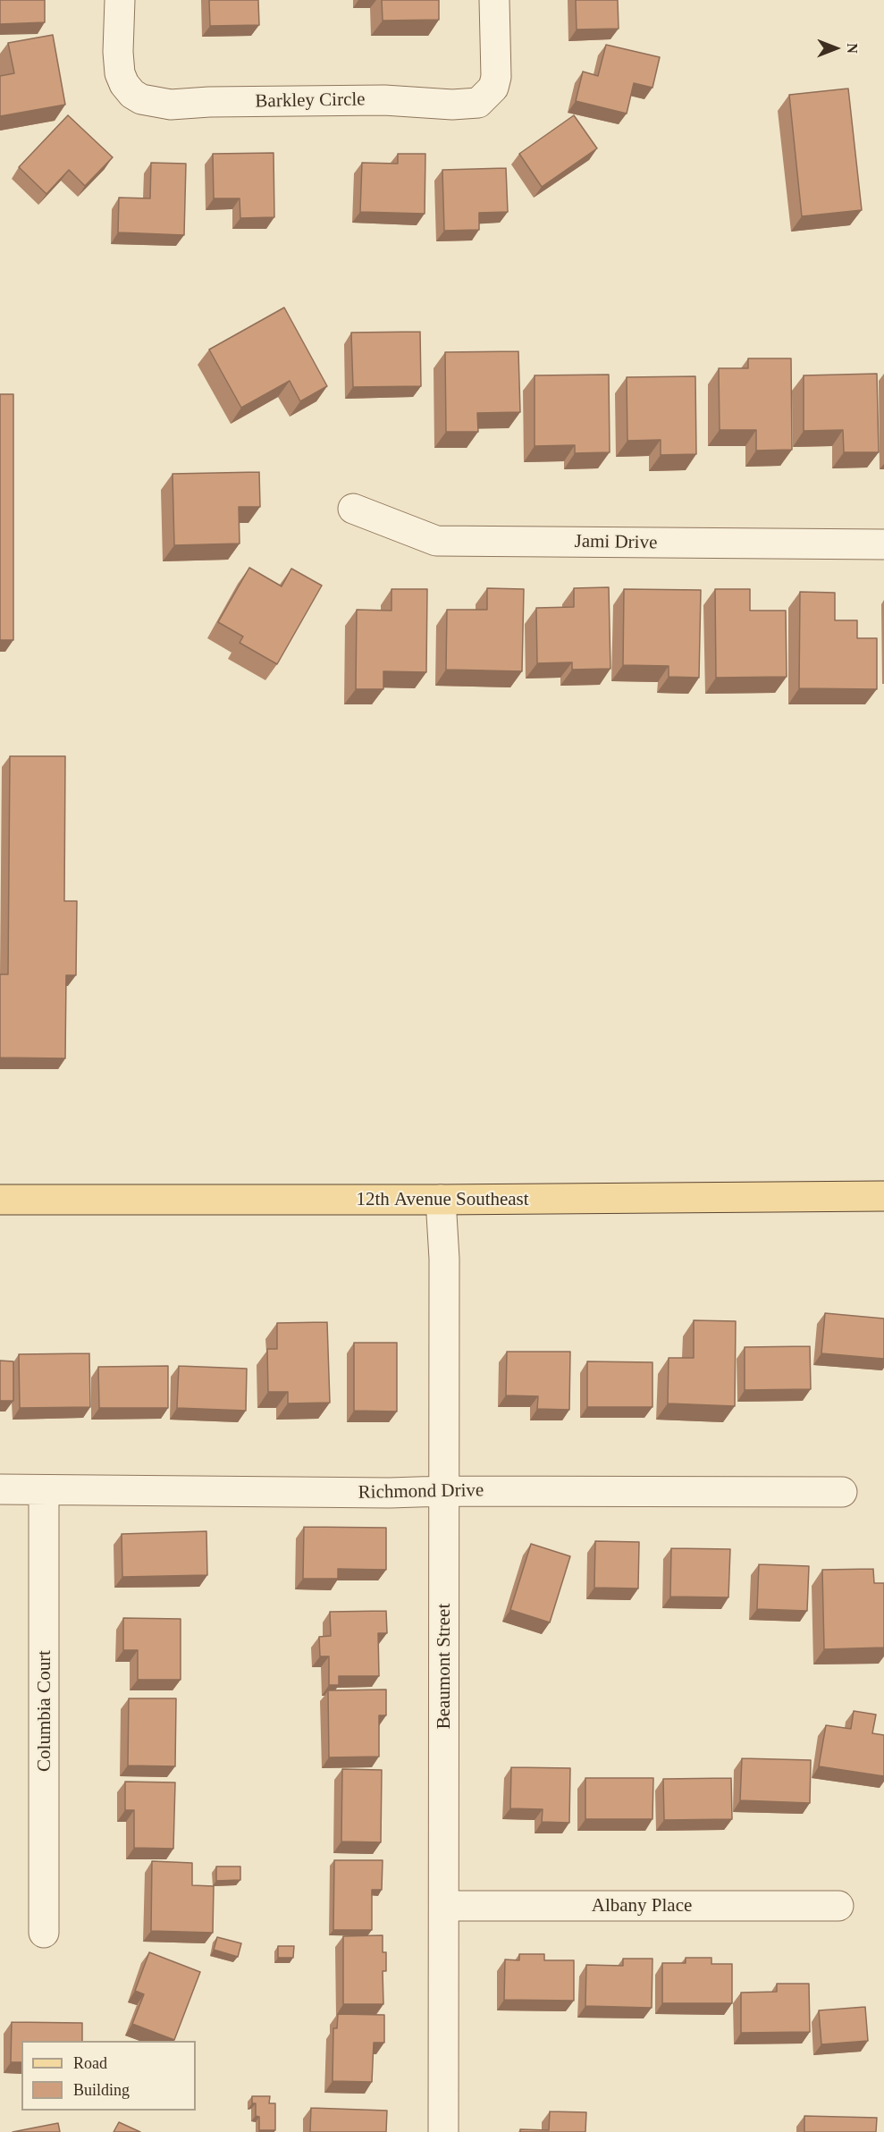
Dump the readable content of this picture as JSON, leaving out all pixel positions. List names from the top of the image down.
{
  "streets": {
    "main road": ["12th Avenue Southeast"],
    "street": [
      "Barkley Circle",
      "Jami Drive",
      "Richmond Drive",
      "Beaumont Street",
      "Columbia Court",
      "Albany Place"
    ]
  },
  "crossings": [
    ["12th Avenue Southeast", "Beaumont Street"],
    ["Richmond Drive", "Beaumont Street"],
    ["Richmond Drive", "Columbia Court"],
    ["Beaumont Street", "Albany Place"]
  ],
  "legend": ["Road", "Building"],
  "north": "right"
}
